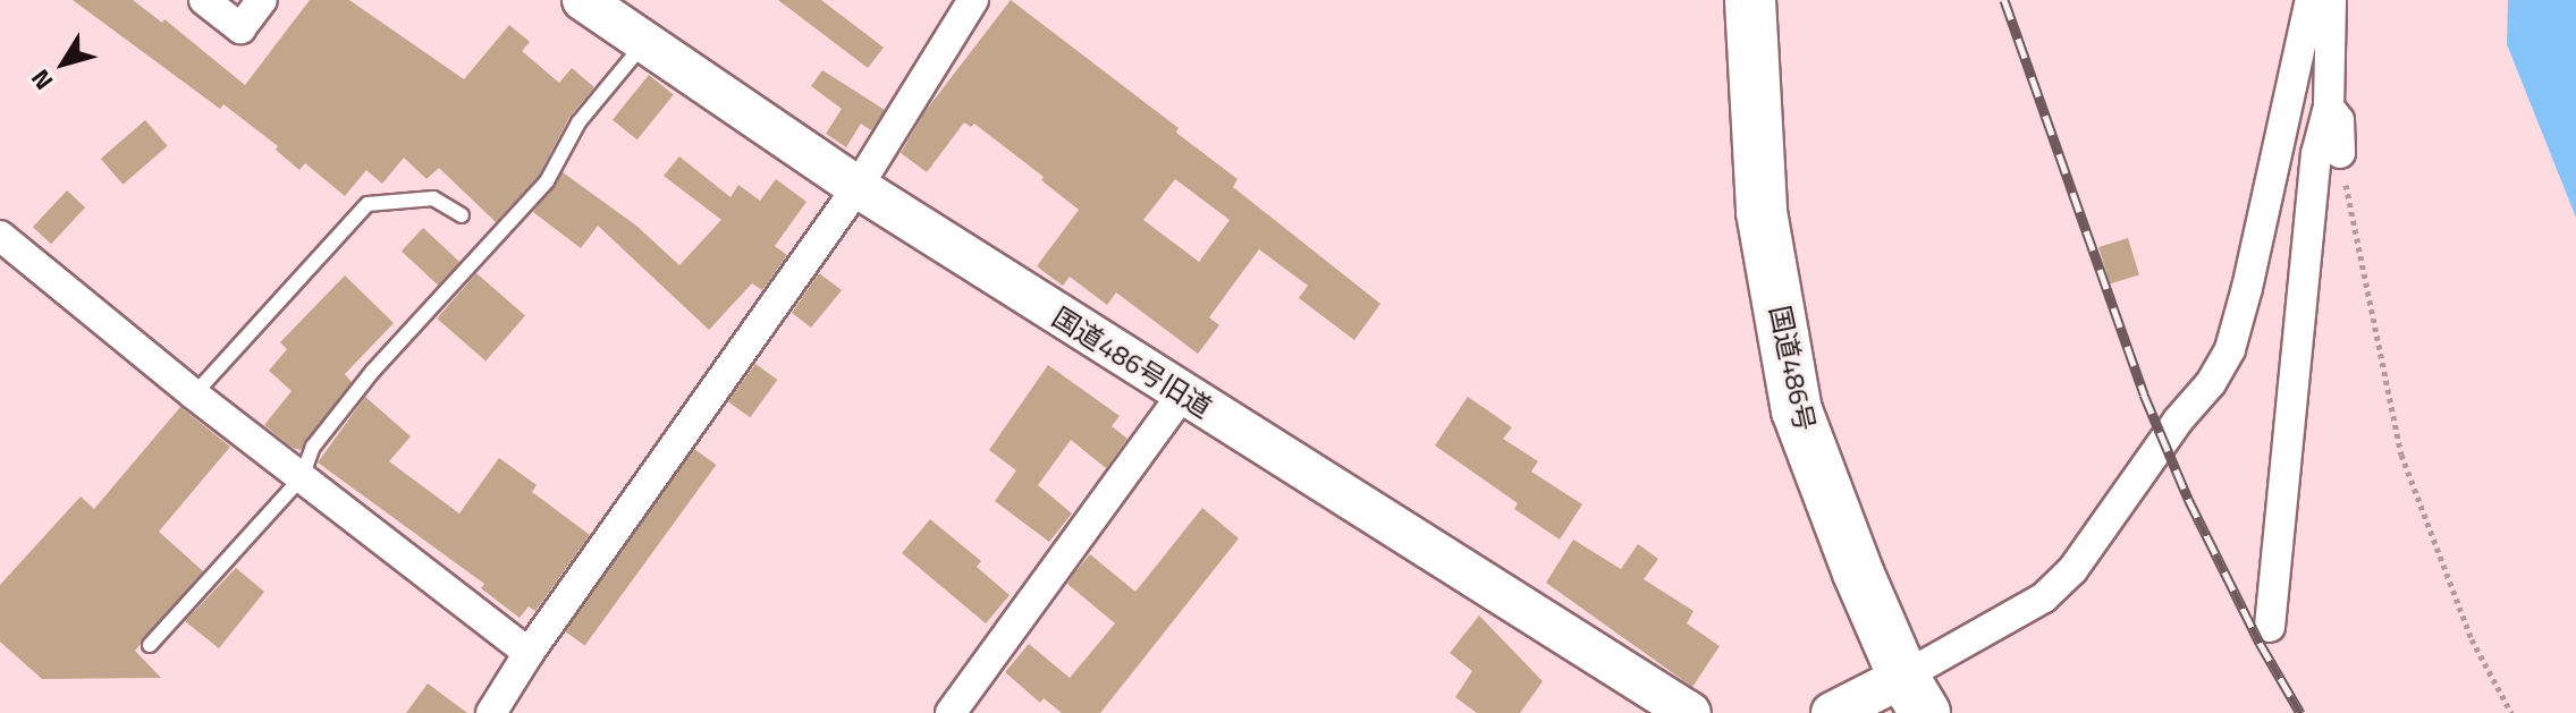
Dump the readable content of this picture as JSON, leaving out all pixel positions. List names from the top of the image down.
{
  "streets": {
    "highway": ["国道486号"],
    "street": ["国道486号旧道"]
  },
  "north": "bottom left"
}
